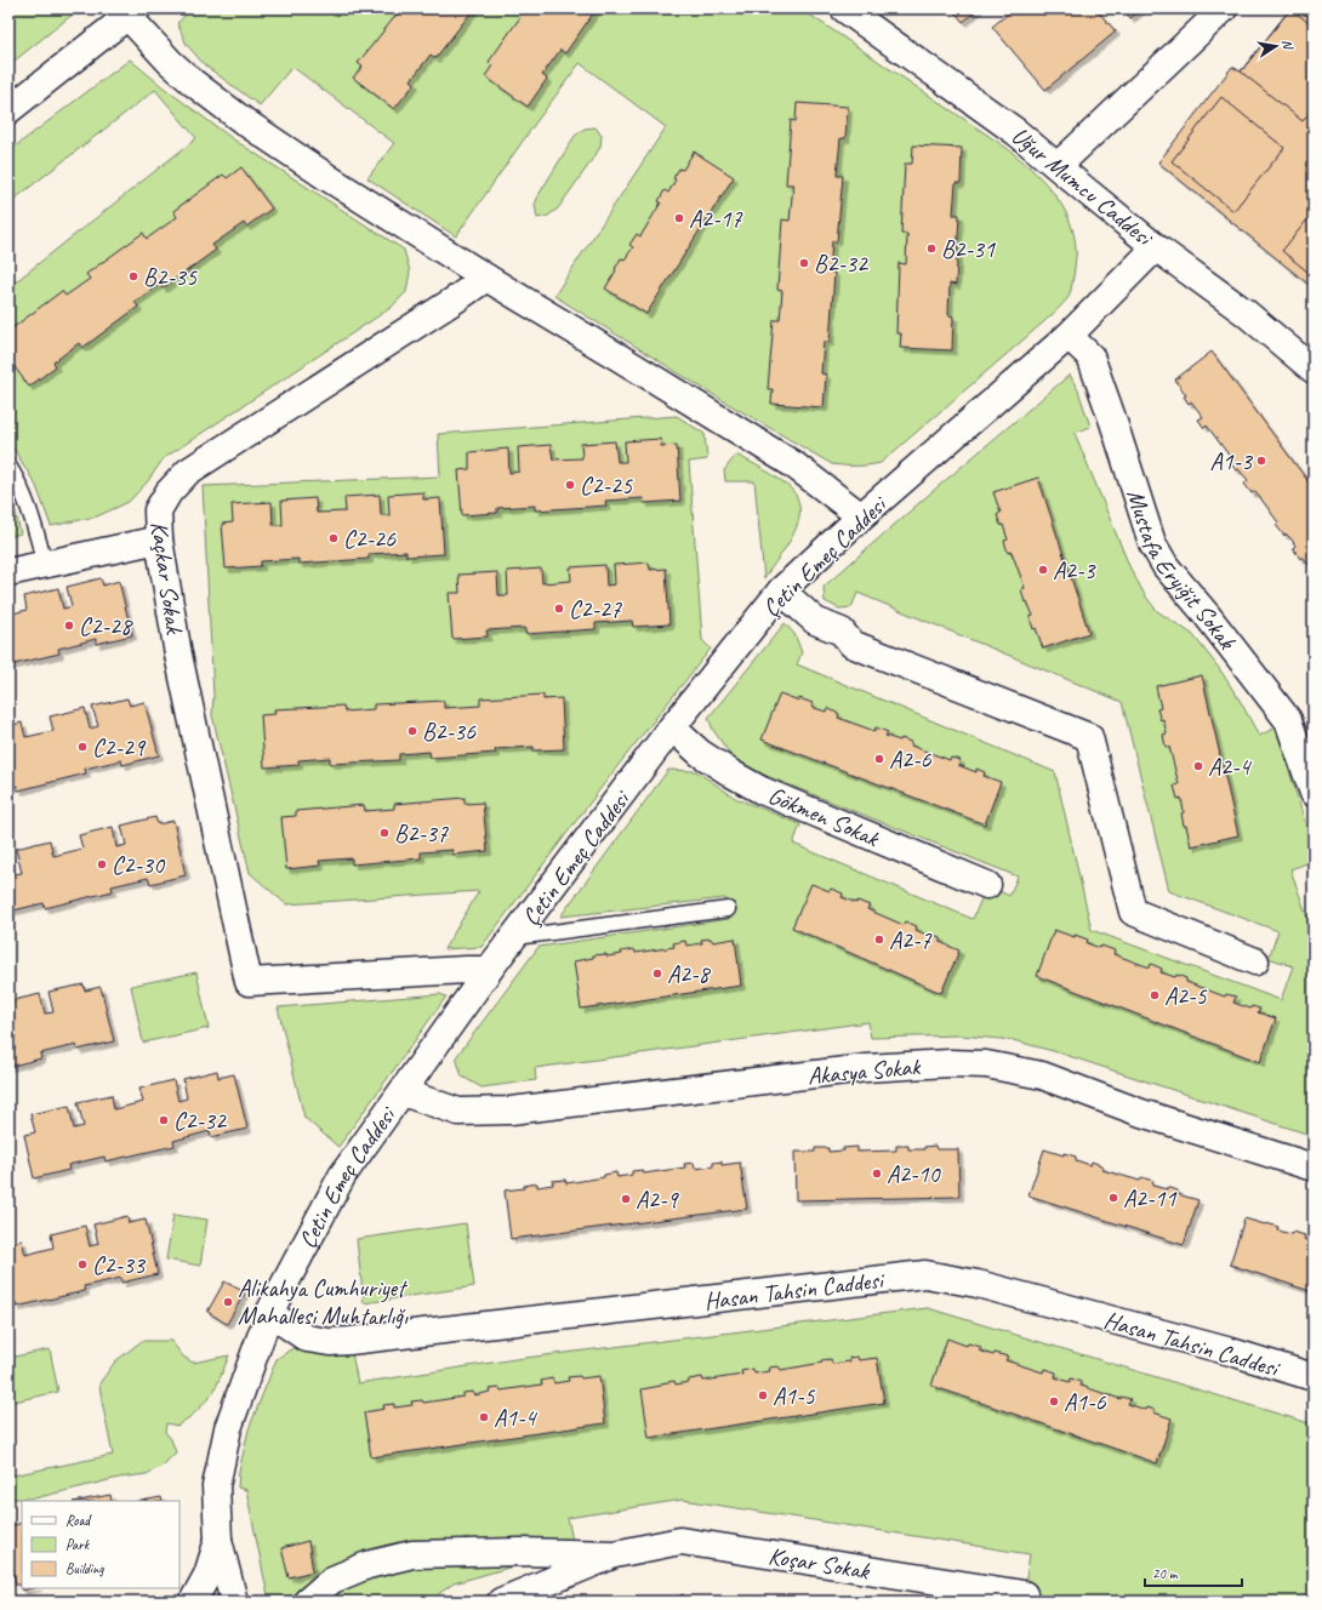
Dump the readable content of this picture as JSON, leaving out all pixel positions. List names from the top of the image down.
{
  "streets": {
    "street": [
      "Uğur Mumcu Caddesi",
      "Çetin Emeç Caddesi",
      "Mustafa Eryiğit Sokak",
      "Kaçkar Sokak",
      "Gökmen Sokak",
      "Akasya Sokak",
      "Hasan Tahsin Caddesi",
      "Koşar Sokak"
    ]
  },
  "crossings": [
    ["Uğur Mumcu Caddesi", "Çetin Emeç Caddesi"],
    ["Çetin Emeç Caddesi", "Mustafa Eryiğit Sokak"],
    ["Çetin Emeç Caddesi", "Kaçkar Sokak"],
    ["Çetin Emeç Caddesi", "Gökmen Sokak"],
    ["Çetin Emeç Caddesi", "Akasya Sokak"],
    ["Çetin Emeç Caddesi", "Hasan Tahsin Caddesi"]
  ],
  "places": [
    "A2-17",
    "B2-31",
    "B2-32",
    "B2-35",
    "A1-3",
    "C2-25",
    "C2-26",
    "A2-3",
    "C2-27",
    "C2-28",
    "B2-36",
    "C2-29",
    "A2-6",
    "A2-4",
    "B2-37",
    "C2-30",
    "A2-7",
    "A2-8",
    "A2-5",
    "C2-32",
    "A2-10",
    "A2-11",
    "A2-9",
    "C2-33",
    "Alikahya Cumhuriyet Mahallesi Muhtarlığı",
    "A1-5",
    "A1-6",
    "A1-4"
  ],
  "legend": ["Road", "Park", "Building"],
  "scale_bar": "20 m",
  "north": "right"
}
